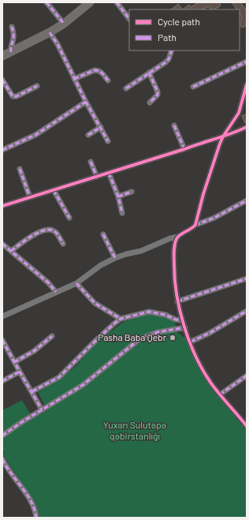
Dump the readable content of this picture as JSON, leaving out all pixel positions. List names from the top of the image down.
{
  "parks": ["Yuxarı Sulutəpə qəbirstanlığı"],
  "places": ["Pasha Baba Qebr"],
  "legend": ["Cycle path", "Path"]
}
